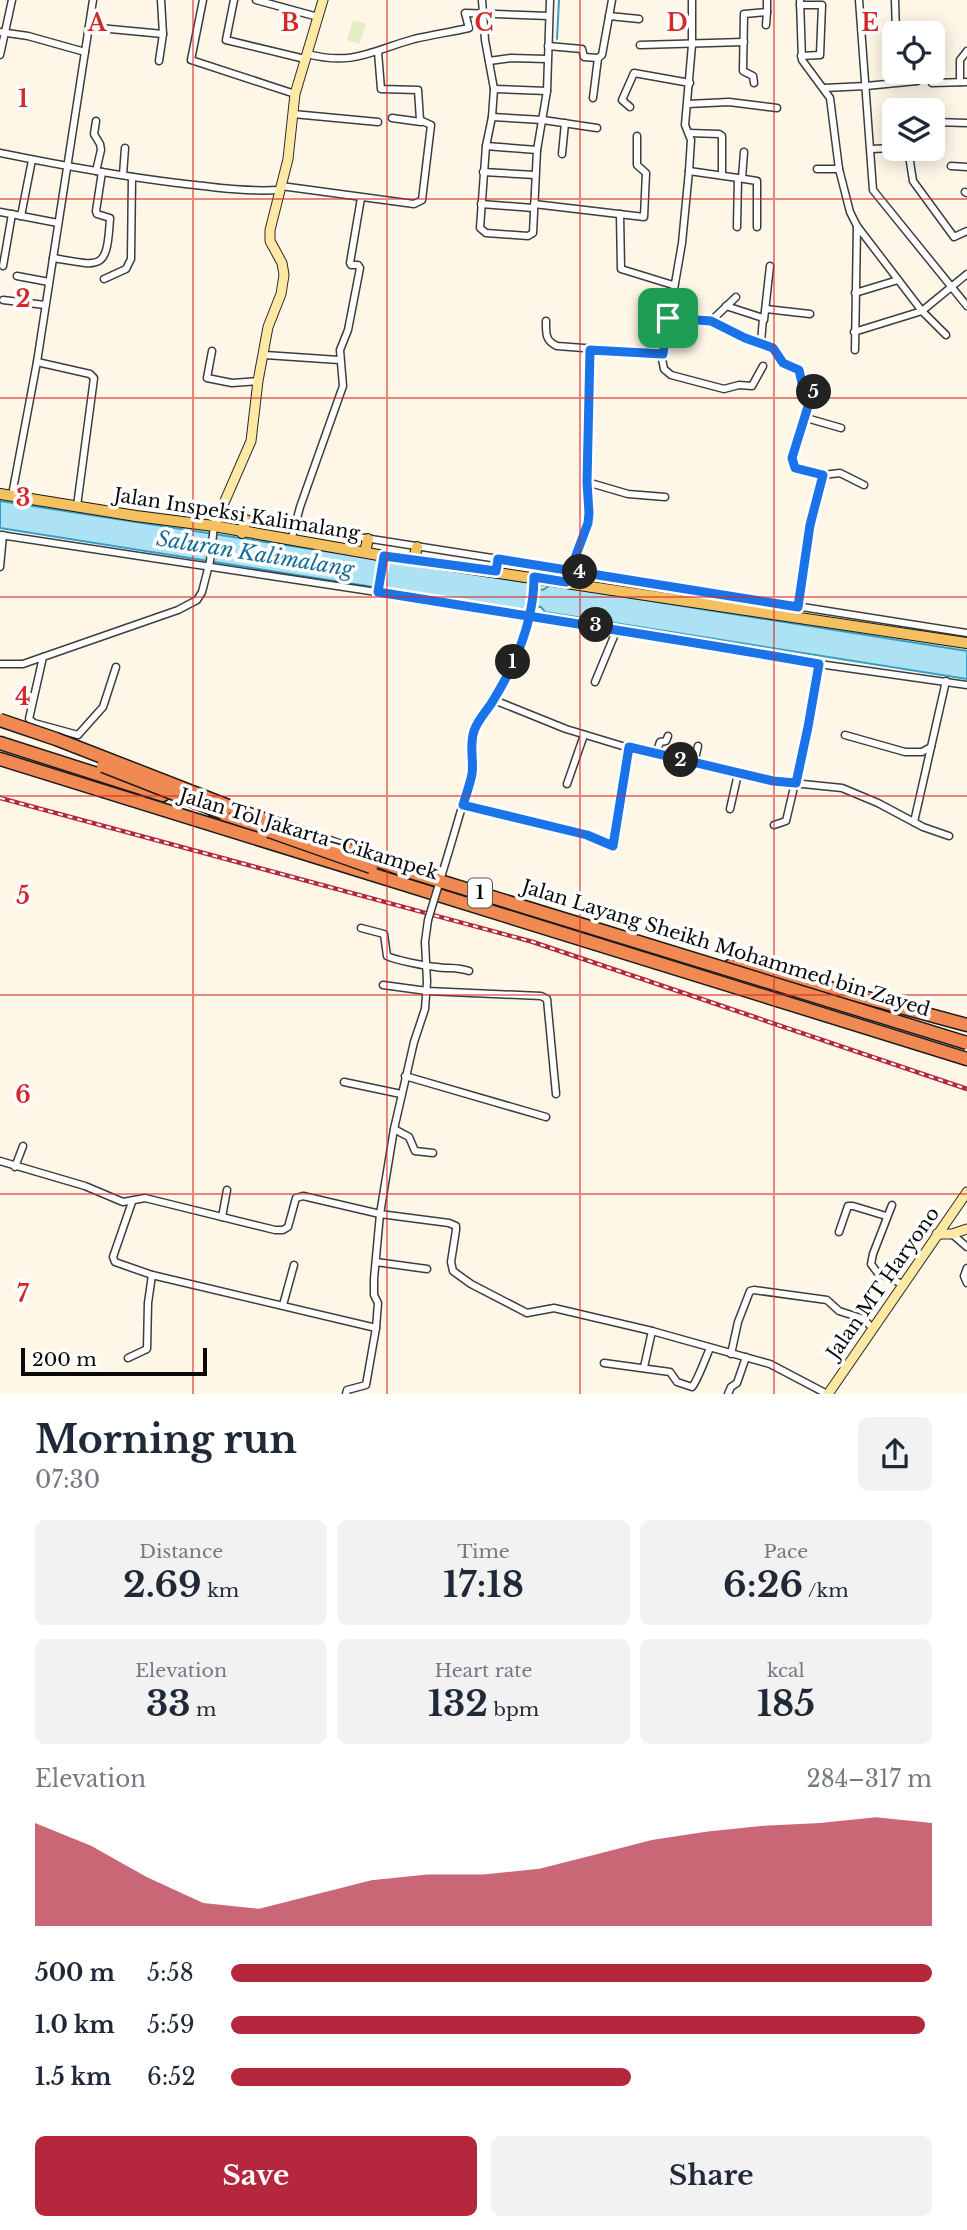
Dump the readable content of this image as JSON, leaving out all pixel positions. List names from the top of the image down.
{
  "streets": {
    "highway": ["Jalan Tol Jakarta–Cikampek", "1", "Jalan Layang Sheikh Mohammed bin Zayed"],
    "main road": ["Jalan Inspeksi Kalimalang"],
    "street": ["Jalan MT Haryono"]
  },
  "crossings": [
    ["Jalan Tol Jakarta–Cikampek", "Jalan Layang Sheikh Mohammed bin Zayed"]
  ],
  "water": ["Saluran Kalimalang"],
  "scale_bar": "200 m",
  "page": {
    "pins": [
      "5",
      "4",
      "3",
      "1",
      "2"
    ],
    "scale": "200 m",
    "heading": ["Morning run", "07:30"],
    "stats": [
      ["Distance", "2.69 km"],
      ["Time", "17:18"],
      ["Pace", "6:26 /km"],
      ["Elevation", "33 m"],
      ["Heart rate", "132 bpm"],
      ["kcal", "185"]
    ],
    "chart": ["Elevation", "284–317 m"],
    "list": [
      {
        "name": "500 m",
        "note": "5:58"
      },
      {
        "name": "1.0 km",
        "note": "5:59"
      },
      {
        "name": "1.5 km",
        "note": "6:52"
      }
    ],
    "buttons": ["Save", "Share"]
  },
  "grid": {
    "columns": [
      "A",
      "B",
      "C",
      "D",
      "E"
    ],
    "rows": [
      "1",
      "2",
      "3",
      "4",
      "5",
      "6",
      "7"
    ]
  }
}
